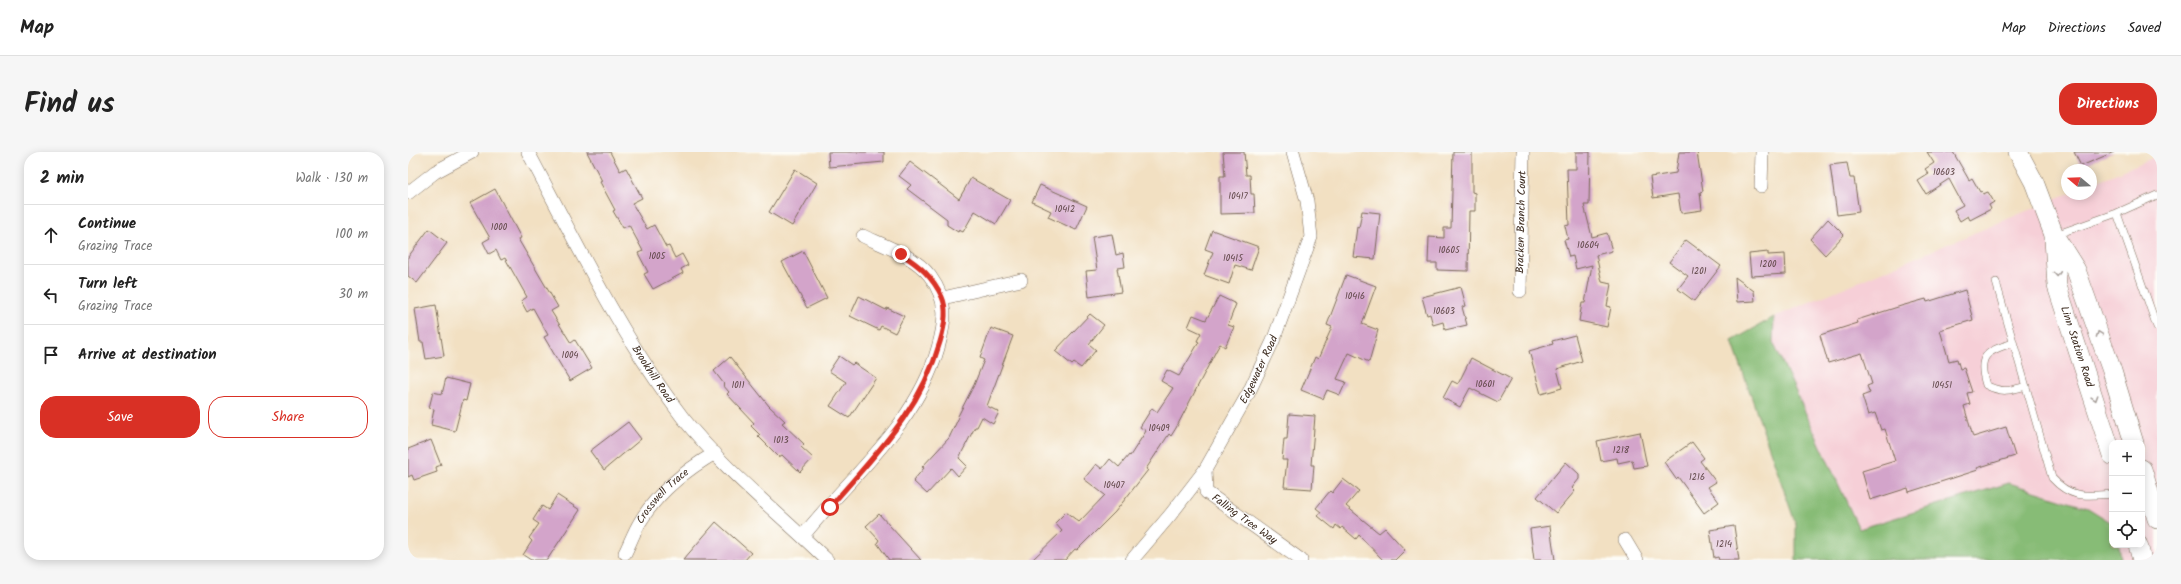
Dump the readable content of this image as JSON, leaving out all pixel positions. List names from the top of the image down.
{
  "streets": {
    "street": [
      "Bracken Branch Court",
      "Linn Station Road",
      "Edgewater Road",
      "Brookhill Road",
      "Crosswell Trace",
      "Falling Tree Way"
    ]
  },
  "crossings": [
    ["Edgewater Road", "Falling Tree Way"],
    ["Brookhill Road", "Crosswell Trace"]
  ],
  "house_numbers": [
    "10603",
    "10417",
    "10412",
    "1000",
    "10604",
    "10605",
    "1005",
    "10415",
    "1200",
    "1201",
    "10416",
    "10603",
    "1004",
    "10601",
    "1011",
    "10451",
    "10409",
    "1013",
    "1218",
    "1216",
    "10407",
    "1214"
  ],
  "north": "left",
  "page": {
    "header": "Map",
    "nav": ["Map", "Directions", "Saved"],
    "title": "Find us",
    "buttons": [
      "Directions",
      ["Save", "Share"]
    ],
    "heading": ["2 min", "Walk · 130 m"],
    "list": [
      ["Continue", "Grazing Trace", "100 m"],
      ["Turn left", "Grazing Trace", "30 m"],
      "Arrive at destination"
    ],
    "map_buttons": ["+", "−"]
  }
}
